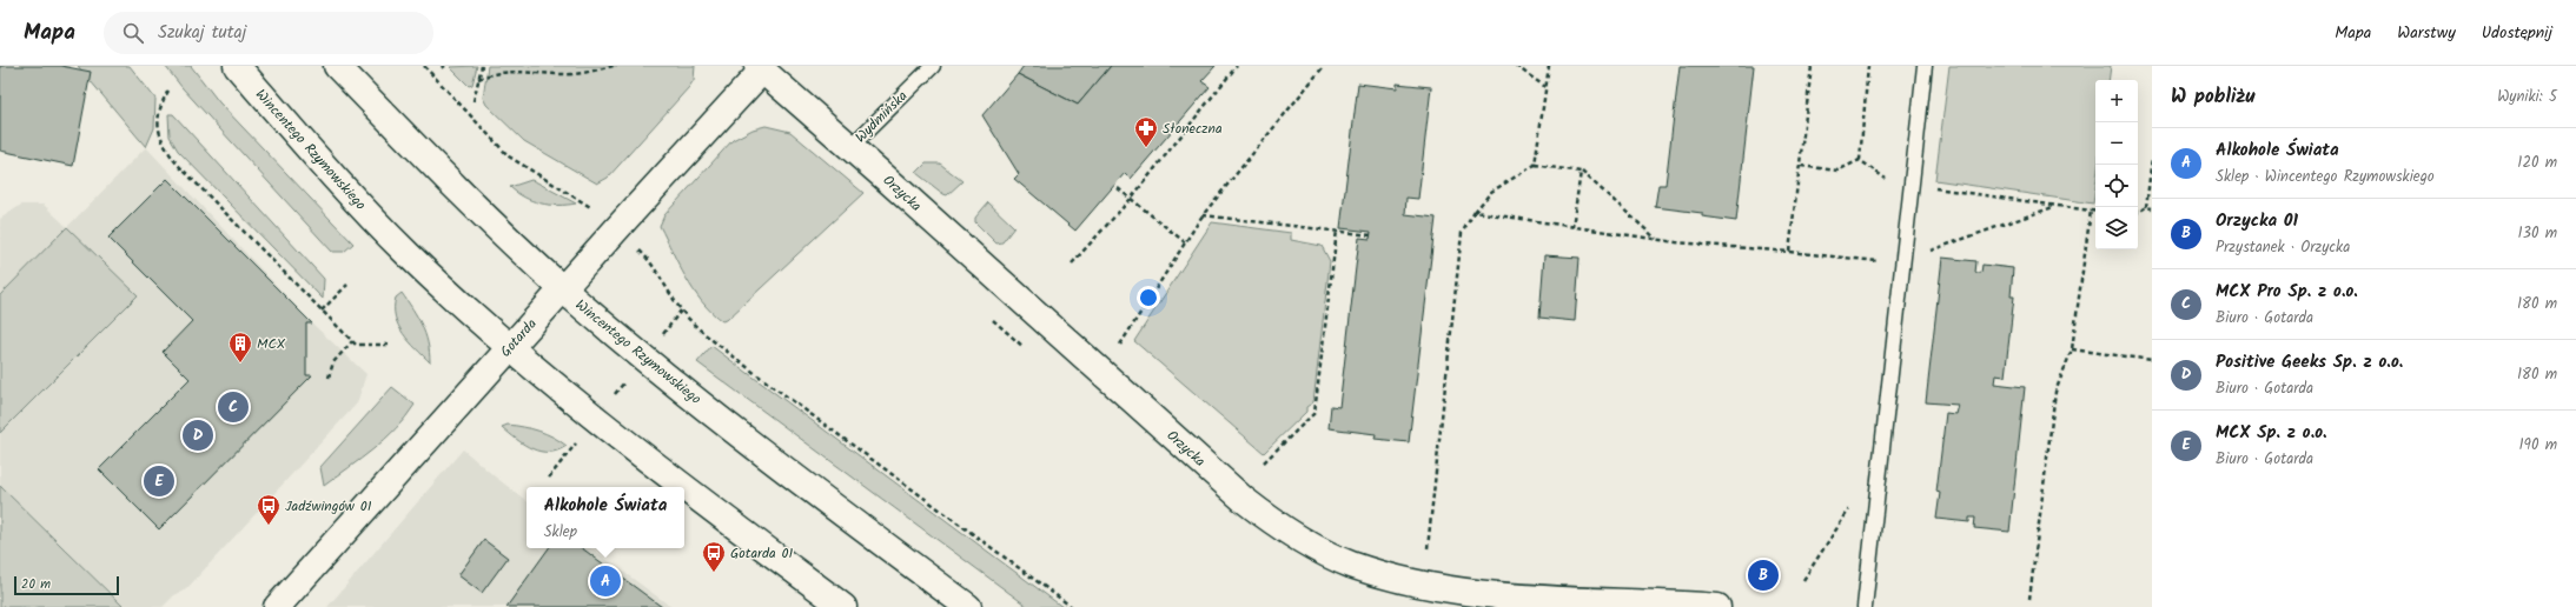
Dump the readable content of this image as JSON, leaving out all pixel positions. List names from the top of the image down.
{
  "streets": {
    "street": ["Wincentego Rzymowskiego", "Orzycka", "Gotarda"],
    "lane": ["Wydmińska"]
  },
  "crossings": [
    ["Wydmińska", "Orzycka"],
    ["Wincentego Rzymowskiego", "Gotarda"],
    ["Orzycka", "Gotarda"]
  ],
  "places": {
    "pharmacy": ["Słoneczna"],
    "building": ["MCX"],
    "bus stop": ["Jadźwingów 01", "Gotarda 01"]
  },
  "scale_bar": "20 m",
  "page": {
    "header": "Mapa",
    "search": "Szukaj tutaj",
    "nav": ["Mapa", "Warstwy", "Udostępnij"],
    "heading": ["W pobliżu", "Wyniki: 5"],
    "map_buttons": ["+", "−"],
    "list": [
      {
        "mark": "A",
        "name": "Alkohole Świata",
        "note": "Sklep · Wincentego Rzymowskiego",
        "value": "120 m"
      },
      {
        "mark": "B",
        "name": "Orzycka 01",
        "note": "Przystanek · Orzycka",
        "value": "130 m"
      },
      {
        "mark": "C",
        "name": "MCX Pro Sp. z o.o.",
        "note": "Biuro · Gotarda",
        "value": "180 m"
      },
      {
        "mark": "D",
        "name": "Positive Geeks Sp. z o.o.",
        "note": "Biuro · Gotarda",
        "value": "180 m"
      },
      {
        "mark": "E",
        "name": "MCX Sp. z o.o.",
        "note": "Biuro · Gotarda",
        "value": "190 m"
      }
    ],
    "pins": [
      "C",
      "D",
      "E",
      "B",
      "A"
    ],
    "popup": ["Alkohole Świata", "Sklep"],
    "scale": "20 m"
  }
}
